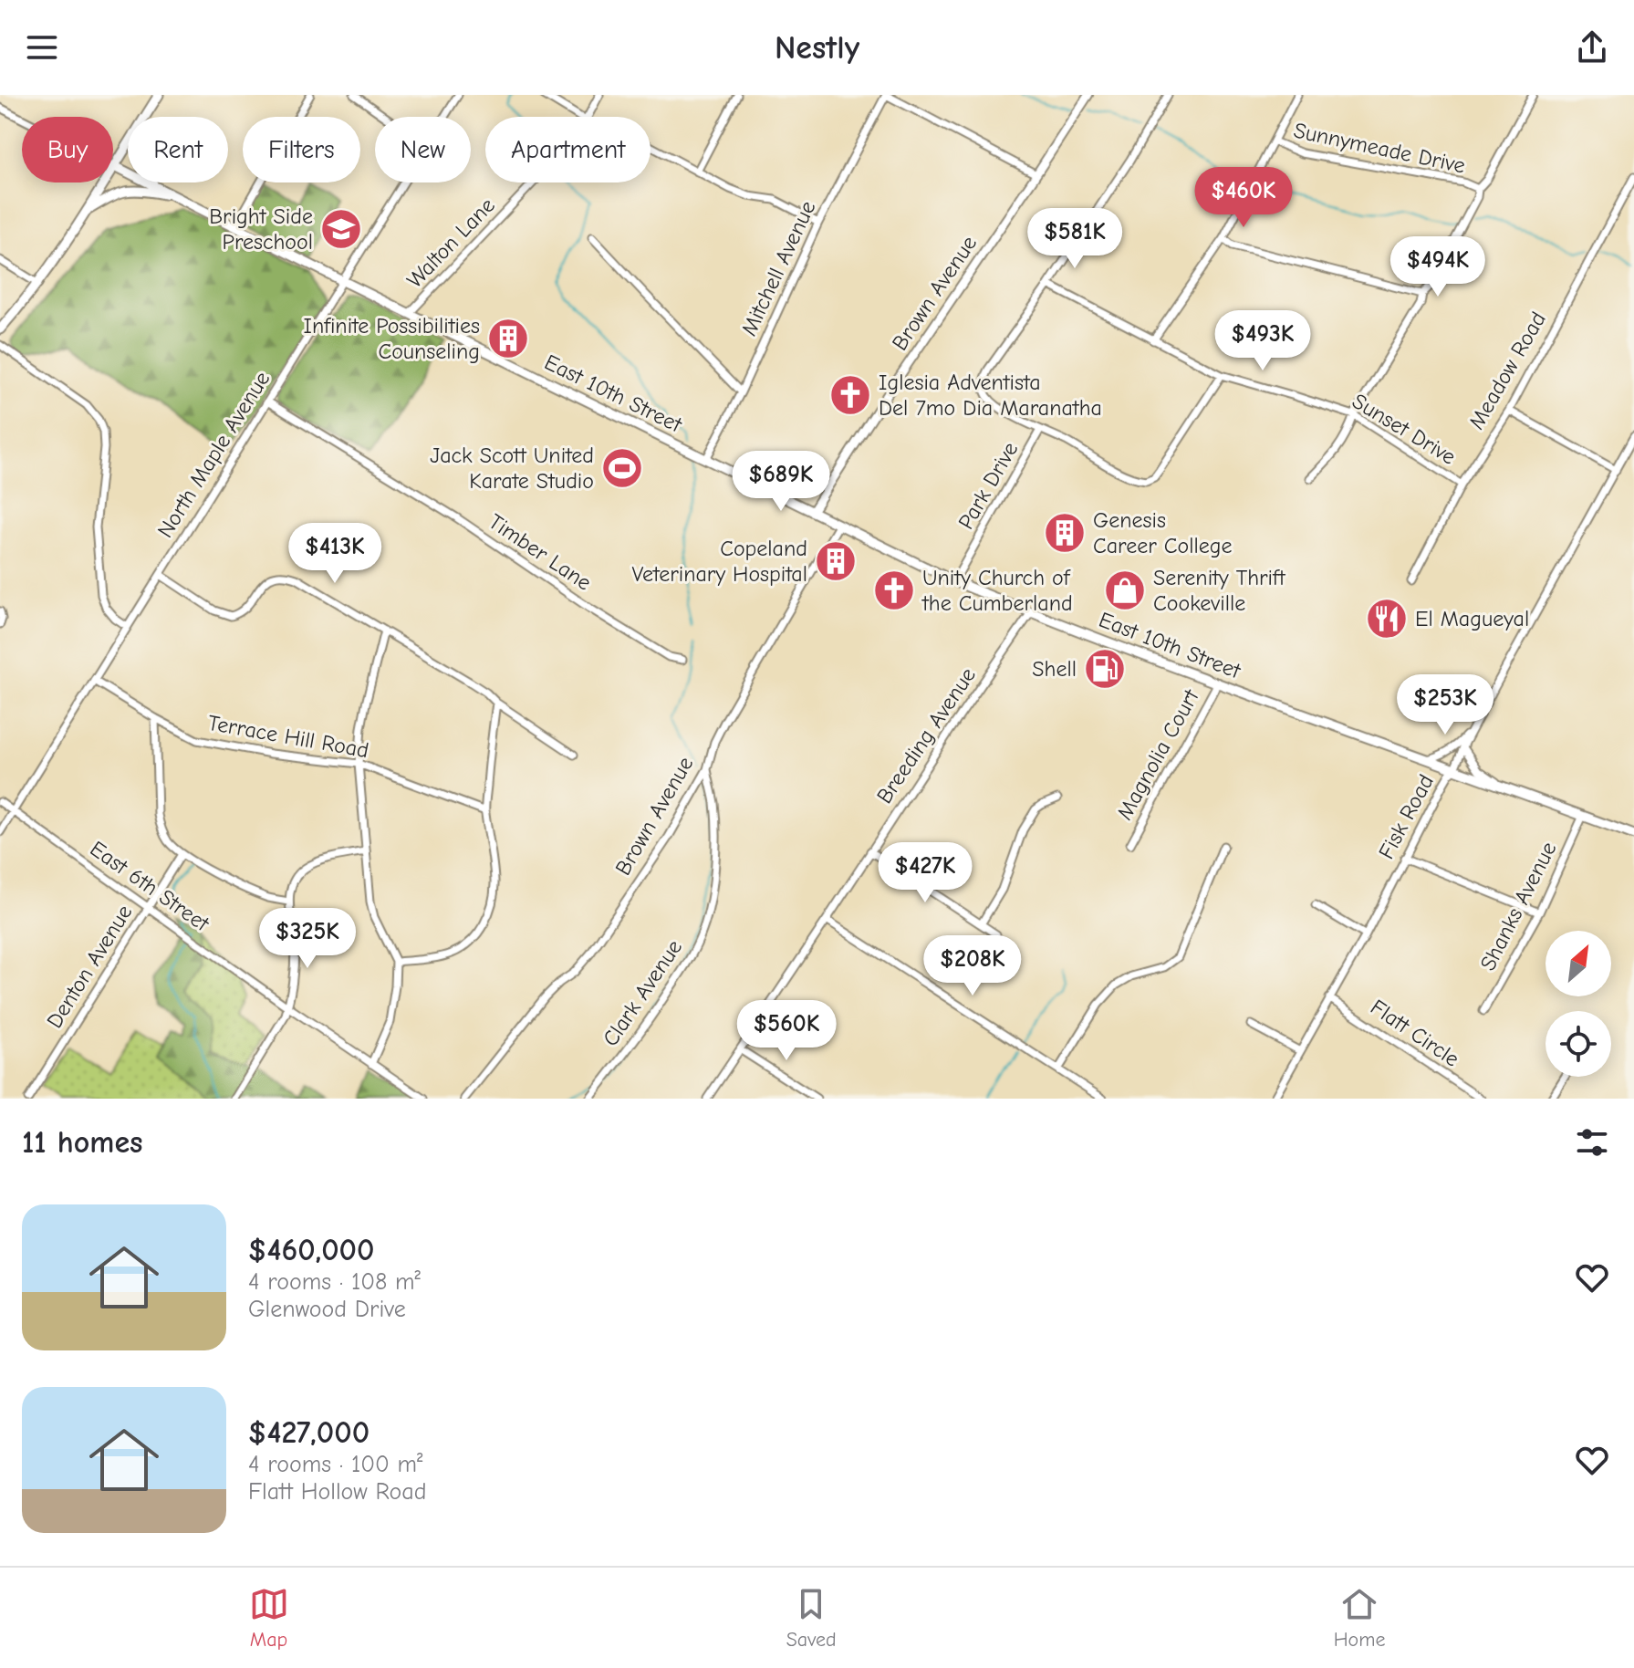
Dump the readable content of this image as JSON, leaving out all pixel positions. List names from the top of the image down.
{
  "streets": {
    "main road": ["East 10th Street"],
    "street": [
      "Sunnymeade Drive",
      "Walton Lane",
      "Mitchell Avenue",
      "Brown Avenue",
      "Meadow Road",
      "Sunset Drive",
      "North Maple Avenue",
      "Park Drive",
      "Timber Lane",
      "Breeding Avenue",
      "Terrace Hill Road",
      "Magnolia Court",
      "Fisk Road",
      "East 6th Street",
      "Shanks Avenue",
      "Denton Avenue",
      "Clark Avenue",
      "Flatt Circle"
    ]
  },
  "crossings": [
    ["Walton Lane", "East 10th Street"],
    ["Mitchell Avenue", "East 10th Street"],
    ["Brown Avenue", "East 10th Street"],
    ["Brown Avenue", "Clark Avenue"],
    ["Meadow Road", "Sunset Drive"],
    ["East 10th Street", "North Maple Avenue"],
    ["East 10th Street", "Park Drive"],
    ["East 10th Street", "Breeding Avenue"],
    ["East 10th Street", "Magnolia Court"],
    ["East 10th Street", "Fisk Road"],
    ["East 10th Street", "Shanks Avenue"],
    ["Sunset Drive", "Park Drive"],
    ["North Maple Avenue", "Timber Lane"],
    ["North Maple Avenue", "Terrace Hill Road"],
    ["North Maple Avenue", "East 6th Street"],
    ["Fisk Road", "Flatt Circle"],
    ["East 6th Street", "Denton Avenue"]
  ],
  "places": {
    "school or university": ["Bright Side Preschool"],
    "building": ["Infinite Possibilities Counseling", "Genesis Career College", "Copeland Veterinary Hospital"],
    "church": ["Iglesia Adventista Del 7mo Dia Maranatha", "Unity Church of the Cumberland"],
    "sports": ["Jack Scott United Karate Studio"],
    "shop": ["Serenity Thrift Cookeville"],
    "restaurant": ["El Magueyal"],
    "fuel station": ["Shell"]
  },
  "north": "top right",
  "page": {
    "header": "Nestly",
    "chip": [
      "Buy",
      "Rent",
      "Filters",
      "New",
      "Apartment"
    ],
    "price": [
      "$460K",
      "$581K",
      "$494K",
      "$493K",
      "$689K",
      "$413K",
      "$253K",
      "$427K",
      "$325K",
      "$208K",
      "$560K"
    ],
    "heading": "11 homes",
    "list": [
      {
        "name": "$460,000",
        "note": "4 rooms · 108 m² · Glenwood Drive"
      },
      {
        "name": "$427,000",
        "note": "4 rooms · 100 m² · Flatt Hollow Road"
      }
    ],
    "tabs": ["Map", "Saved", "Home"]
  }
}
